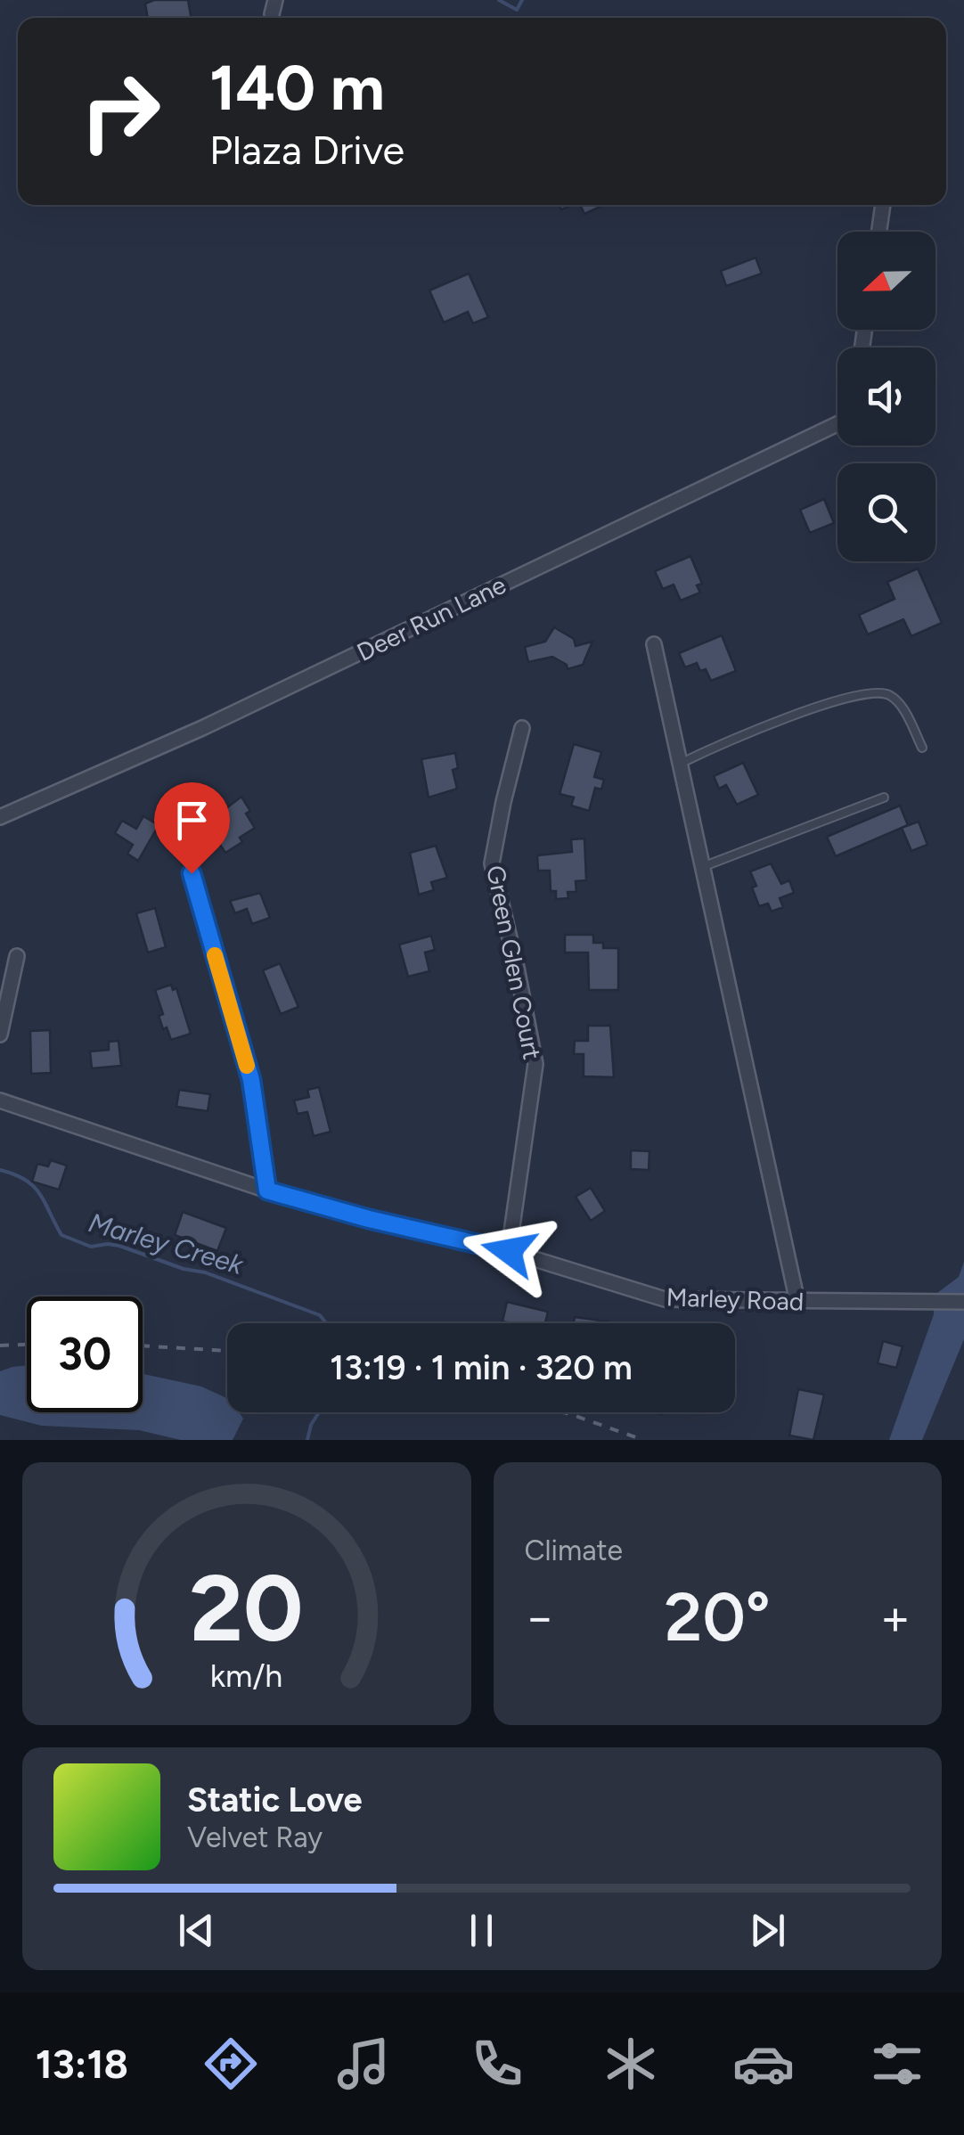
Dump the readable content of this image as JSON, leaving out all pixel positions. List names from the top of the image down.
{
  "streets": {
    "street": ["Deer Run Lane", "Green Glen Court", "Marley Road"]
  },
  "crossings": [
    ["Green Glen Court", "Marley Road"]
  ],
  "water": ["Marley Creek"],
  "north": "left",
  "page": {
    "turn": ["140 m", "Plaza Drive"],
    "limit": "30",
    "trip": "13:19 · 1 min · 320 m",
    "tile": "Climate",
    "heat": ["−", "20°", "+"],
    "song": ["Static Love", "Velvet Ray"],
    "tabs": "13:18",
    "gauge": ["20", "km/h"]
  }
}
